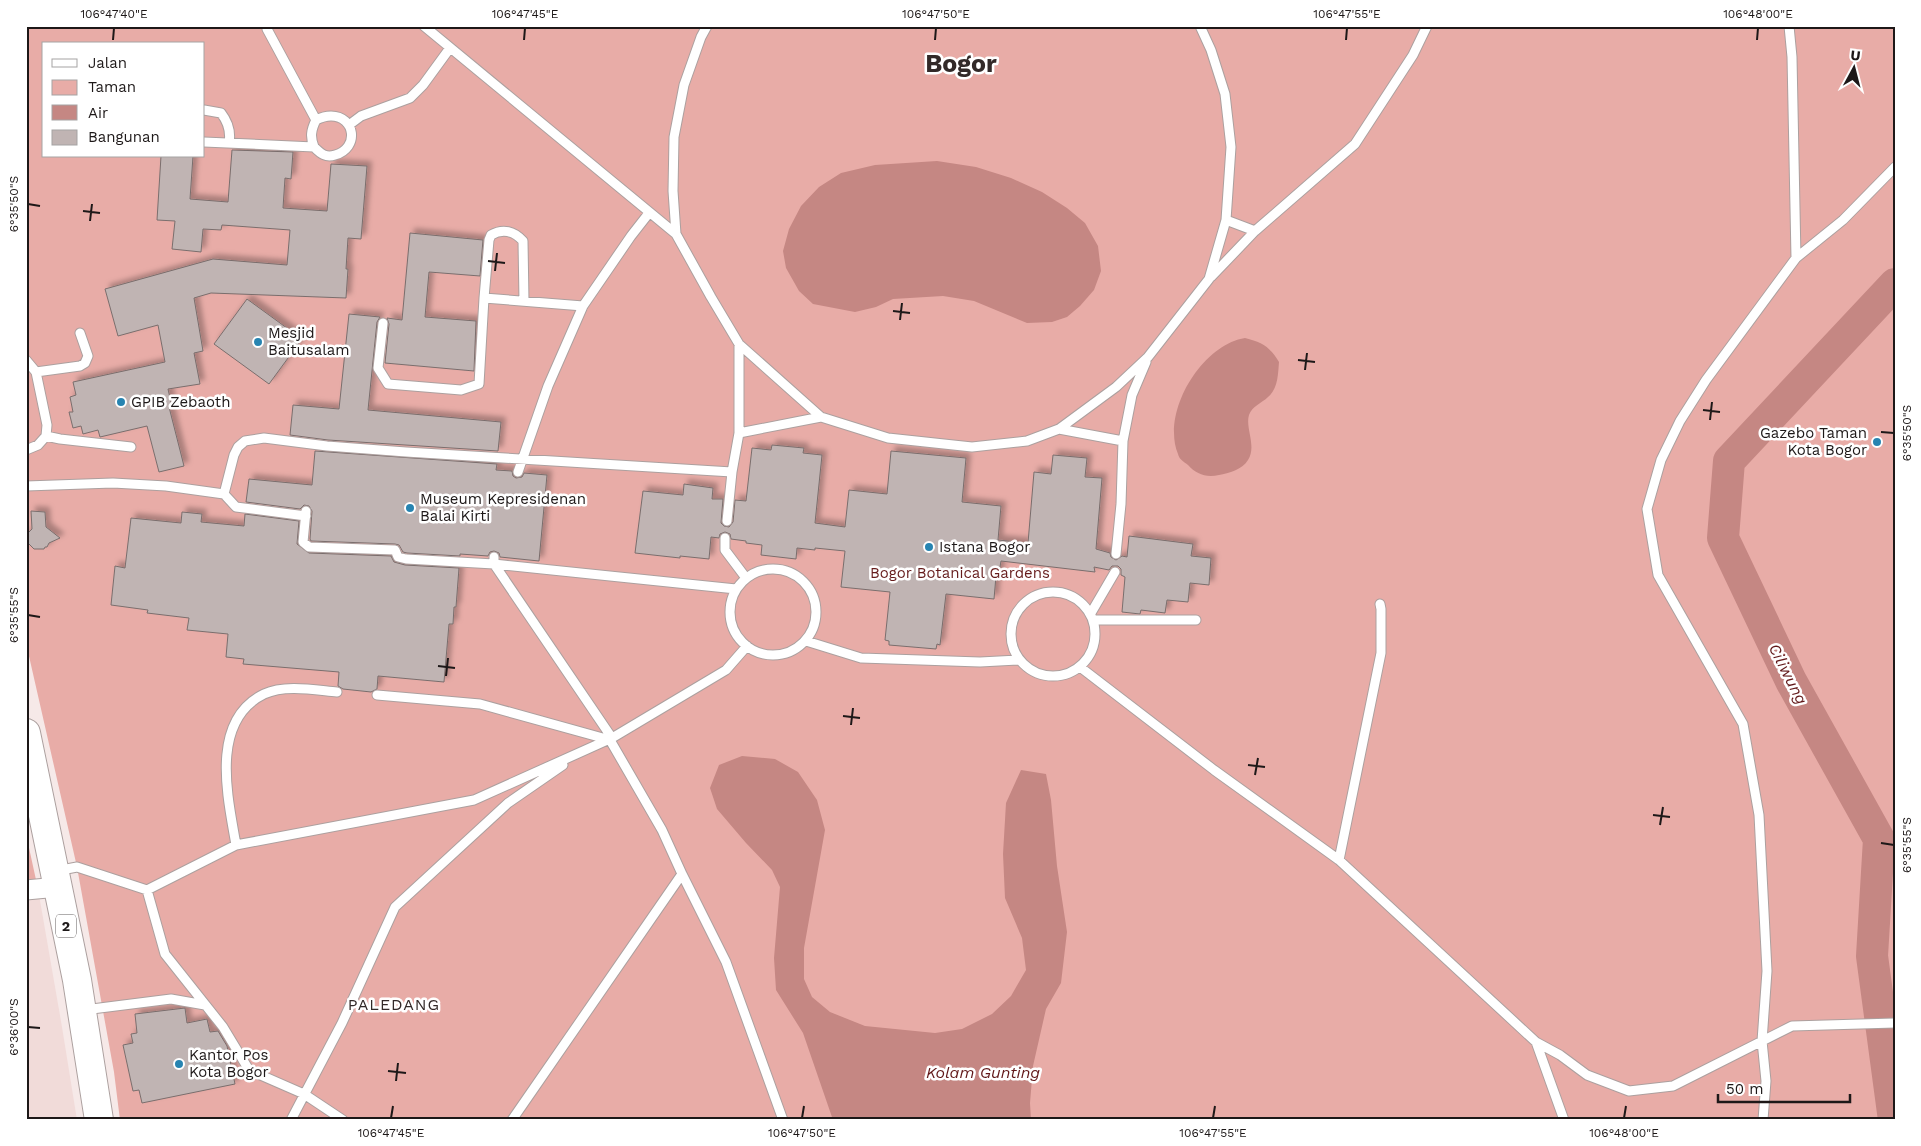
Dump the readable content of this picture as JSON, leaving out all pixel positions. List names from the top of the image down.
{
  "streets": {
    "main road": ["2"]
  },
  "districts": ["Bogor", "PALEDANG"],
  "water": ["Ciliwung", "Kolam Gunting"],
  "parks": ["Bogor Botanical Gardens"],
  "places": [
    "Mesjid Baitusalam",
    "GPIB Zebaoth",
    "Gazebo Taman Kota Bogor",
    "Museum Kepresidenan Balai Kirti",
    "Istana Bogor",
    "Kantor Pos Kota Bogor"
  ],
  "legend": [
    "Jalan",
    "Taman",
    "Air",
    "Bangunan"
  ],
  "scale_bar": "50 m",
  "north": "top",
  "coordinates": [
    "106°47'40\"E",
    "106°47'45\"E",
    "106°47'50\"E",
    "106°47'55\"E",
    "106°48'00\"E",
    "6°35'50\"S",
    "6°35'55\"S",
    "6°36'00\"S"
  ]
}
